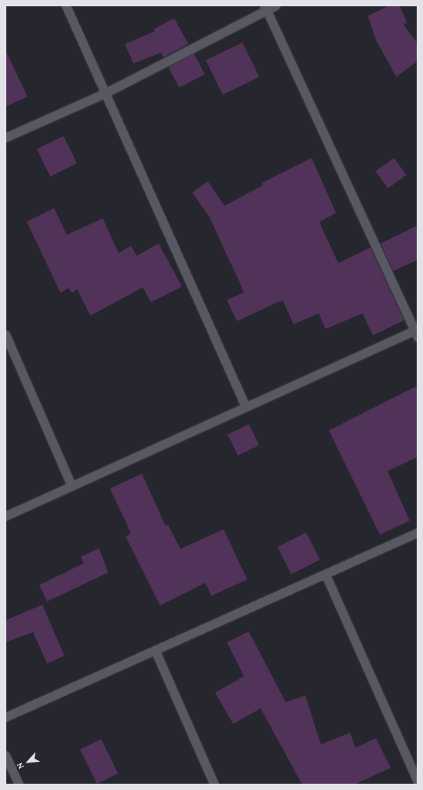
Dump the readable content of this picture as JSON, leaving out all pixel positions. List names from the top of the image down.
{
  "north": "bottom left"
}
